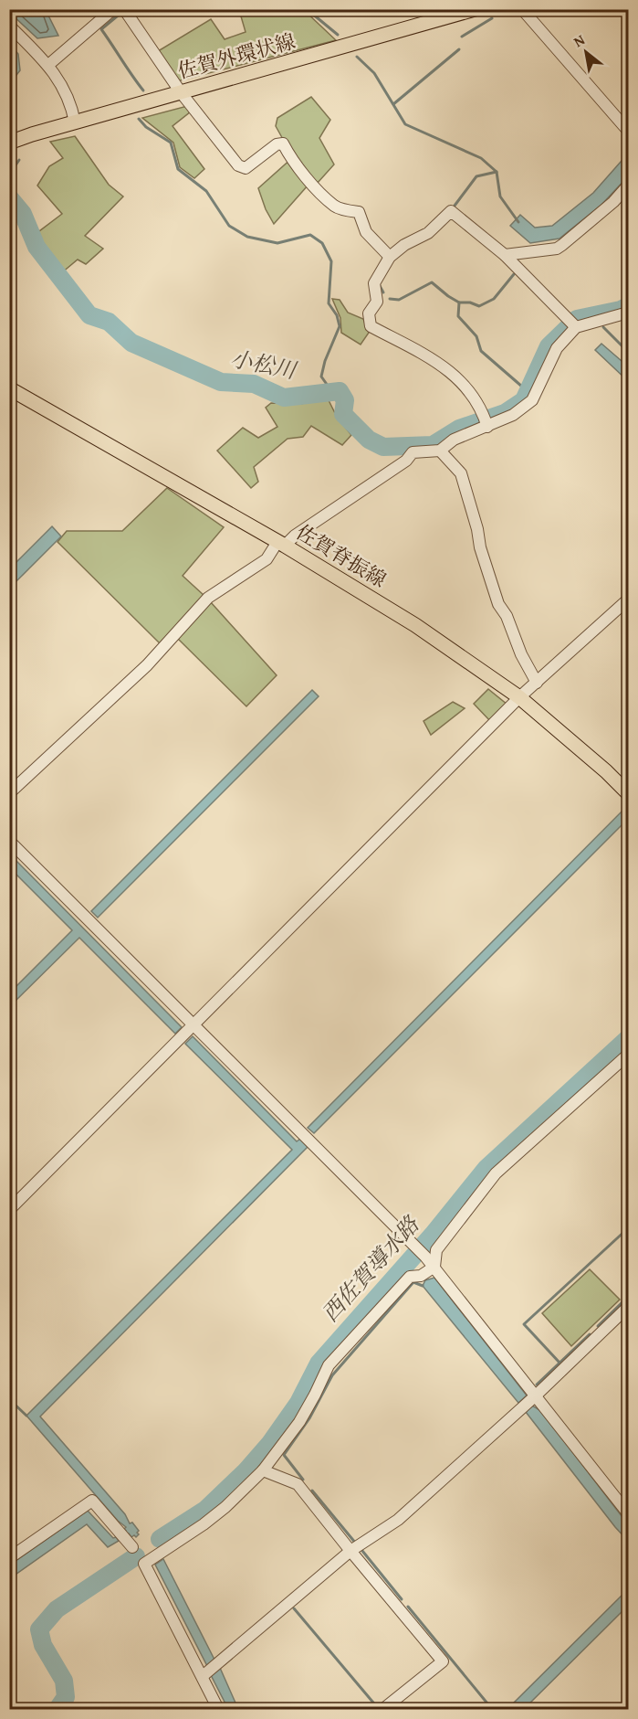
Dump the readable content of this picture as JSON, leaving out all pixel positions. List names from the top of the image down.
{
  "streets": {
    "main road": ["佐賀外環状線", "佐賀脊振線"]
  },
  "water": ["小松川", "西佐賀導水路"],
  "north": "top left"
}
